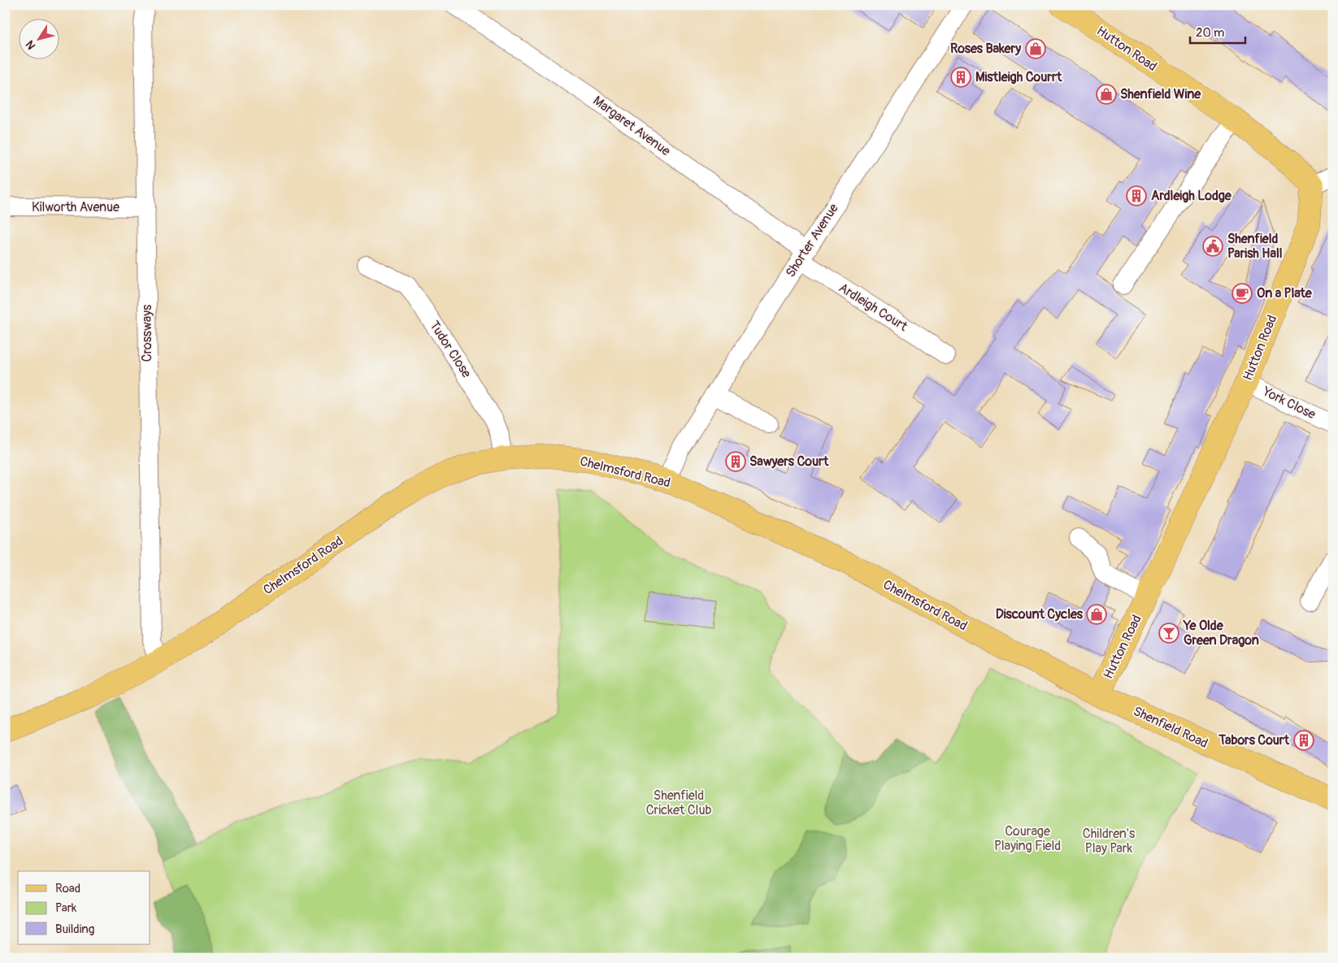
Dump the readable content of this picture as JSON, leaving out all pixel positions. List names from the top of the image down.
{
  "streets": {
    "main road": ["Hutton Road", "Chelmsford Road", "Shenfield Road"],
    "street": [
      "Margaret Avenue",
      "Kilworth Avenue",
      "Shorter Avenue",
      "Ardleigh Court",
      "Crossways",
      "Tudor Close",
      "York Close"
    ]
  },
  "crossings": [
    ["Hutton Road", "York Close"],
    ["Hutton Road", "Chelmsford Road"],
    ["Hutton Road", "Shenfield Road"],
    ["Margaret Avenue", "Shorter Avenue"],
    ["Margaret Avenue", "Ardleigh Court"],
    ["Kilworth Avenue", "Crossways"],
    ["Shorter Avenue", "Ardleigh Court"],
    ["Shorter Avenue", "Chelmsford Road"],
    ["Crossways", "Chelmsford Road"],
    ["Tudor Close", "Chelmsford Road"],
    ["Chelmsford Road", "Shenfield Road"]
  ],
  "parks": ["Shenfield Cricket Club", "Courage Playing Field", "Children's Play Park"],
  "places": {
    "shop": ["Roses Bakery", "Shenfield Wine", "Discount Cycles"],
    "building": [
      "Mistleigh Courrt",
      "Ardleigh Lodge",
      "Sawyers Court",
      "Tabors Court"
    ],
    "public building": ["Shenfield Parish Hall"],
    "cafe": ["On a Plate"],
    "bar": ["Ye Olde Green Dragon"]
  },
  "legend": ["Road", "Park", "Building"],
  "scale_bar": "20 m",
  "north": "bottom left"
}
